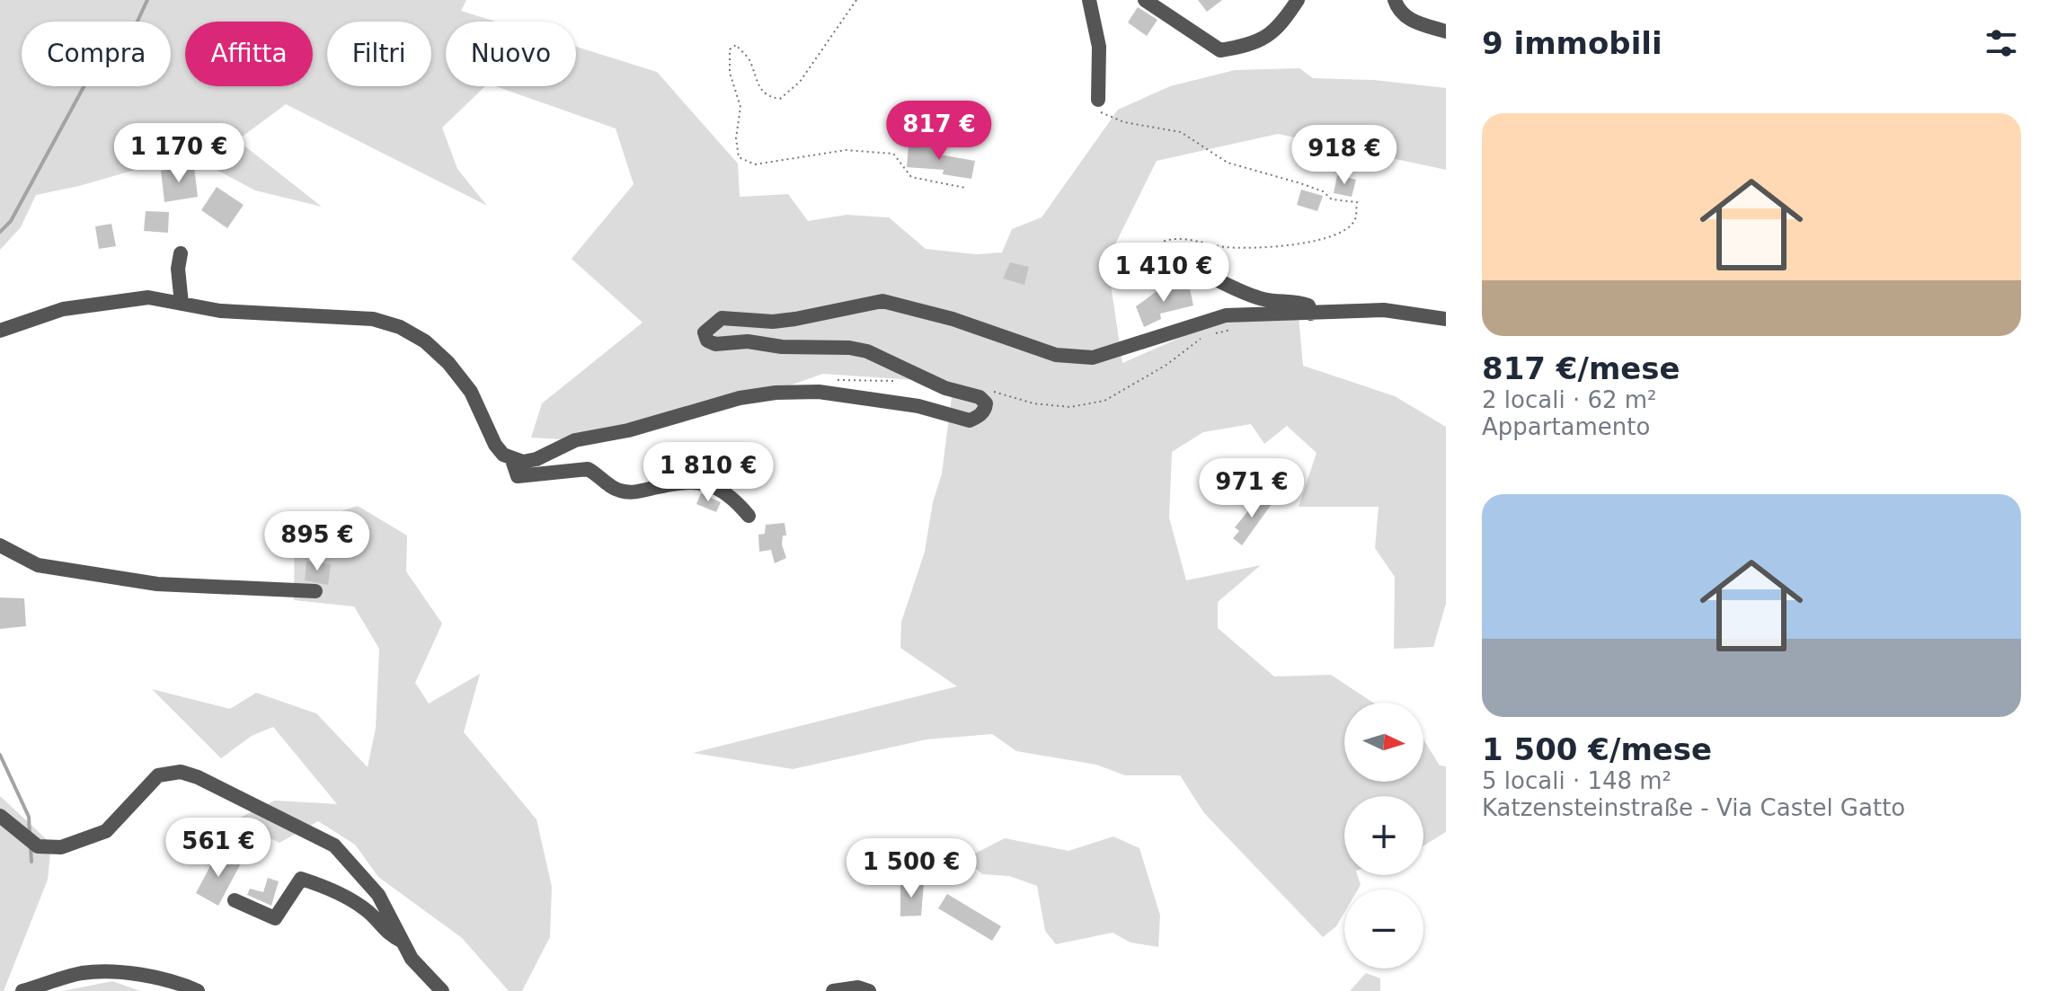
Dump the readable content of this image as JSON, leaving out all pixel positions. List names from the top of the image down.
{
  "north": "right",
  "page": {
    "heading": "9 immobili",
    "chip": [
      "Compra",
      "Affitta",
      "Filtri",
      "Nuovo"
    ],
    "list": [
      {
        "name": "817 €/mese",
        "note": "2 locali · 62 m² · Appartamento"
      },
      {
        "name": "1 500 €/mese",
        "note": "5 locali · 148 m² · Katzensteinstraße - Via Castel Gatto"
      }
    ],
    "price": [
      "817 €",
      "1 170 €",
      "918 €",
      "1 410 €",
      "1 810 €",
      "971 €",
      "895 €",
      "561 €",
      "1 500 €"
    ],
    "map_buttons": ["+", "−"]
  }
}
